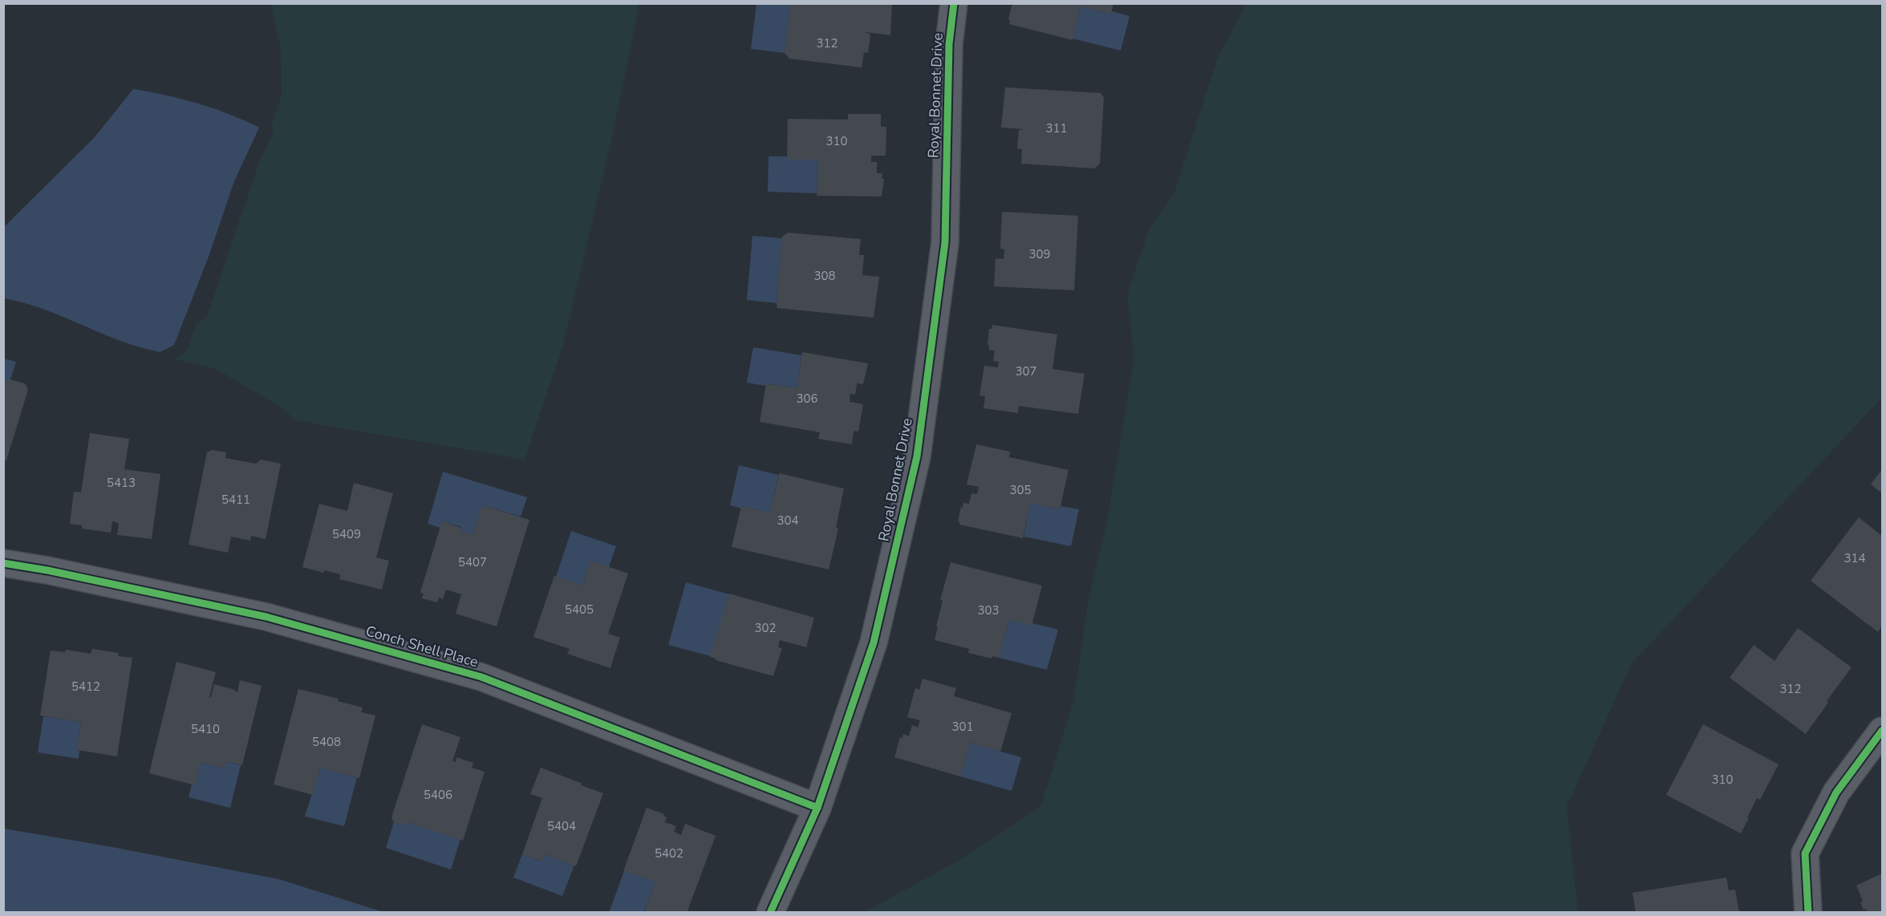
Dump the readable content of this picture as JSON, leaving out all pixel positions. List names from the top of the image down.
{
  "streets": {
    "street": ["Royal Bonnet Drive", "Conch Shell Place"]
  },
  "crossings": [
    ["Royal Bonnet Drive", "Conch Shell Place"]
  ],
  "house_numbers": [
    "312",
    "311",
    "310",
    "309",
    "308",
    "307",
    "306",
    "5413",
    "305",
    "5411",
    "304",
    "5409",
    "314",
    "5407",
    "5405",
    "303",
    "302",
    "5412",
    "312",
    "301",
    "5410",
    "5408",
    "310",
    "5406",
    "5404",
    "5402"
  ]
}
